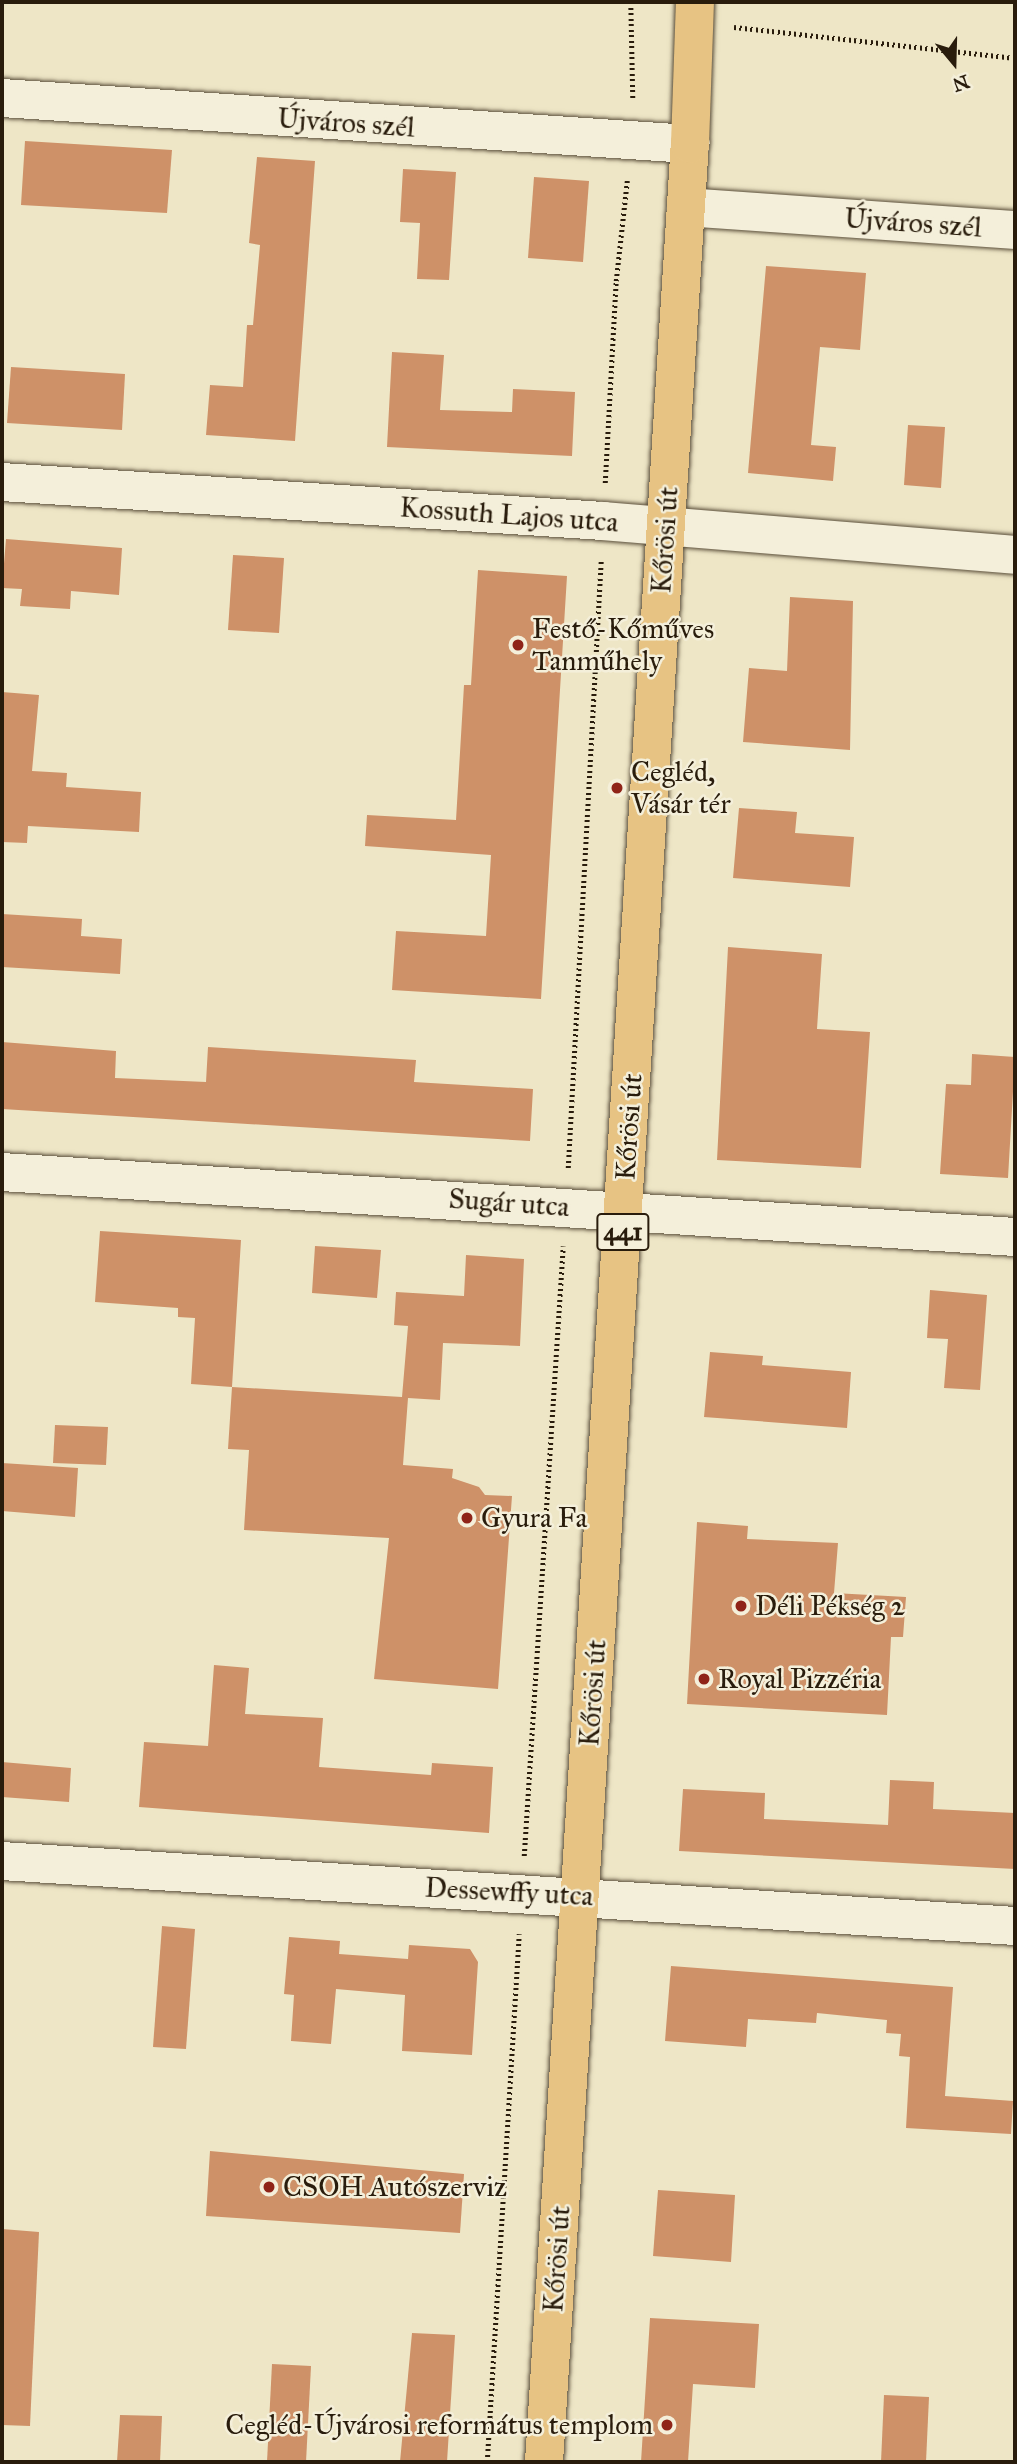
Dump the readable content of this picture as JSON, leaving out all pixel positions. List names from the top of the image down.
{
  "streets": {
    "main road": ["Kőrösi út", "441"],
    "street": [
      "Újváros szél",
      "Kossuth Lajos utca",
      "Sugár utca",
      "Dessewffy utca"
    ]
  },
  "crossings": [
    ["Újváros szél", "Kőrösi út"],
    ["Kossuth Lajos utca", "Kőrösi út"],
    ["Kőrösi út", "Sugár utca"],
    ["Kőrösi út", "Dessewffy utca"]
  ],
  "places": [
    "Festő-Kőműves Tanműhely",
    "Cegléd, Vásár tér",
    "Gyura Fa",
    "Déli Pékség 2",
    "Royal Pizzéria",
    "CSOH Autószerviz",
    "Cegléd-Újvárosi református templom"
  ],
  "north": "bottom"
}
